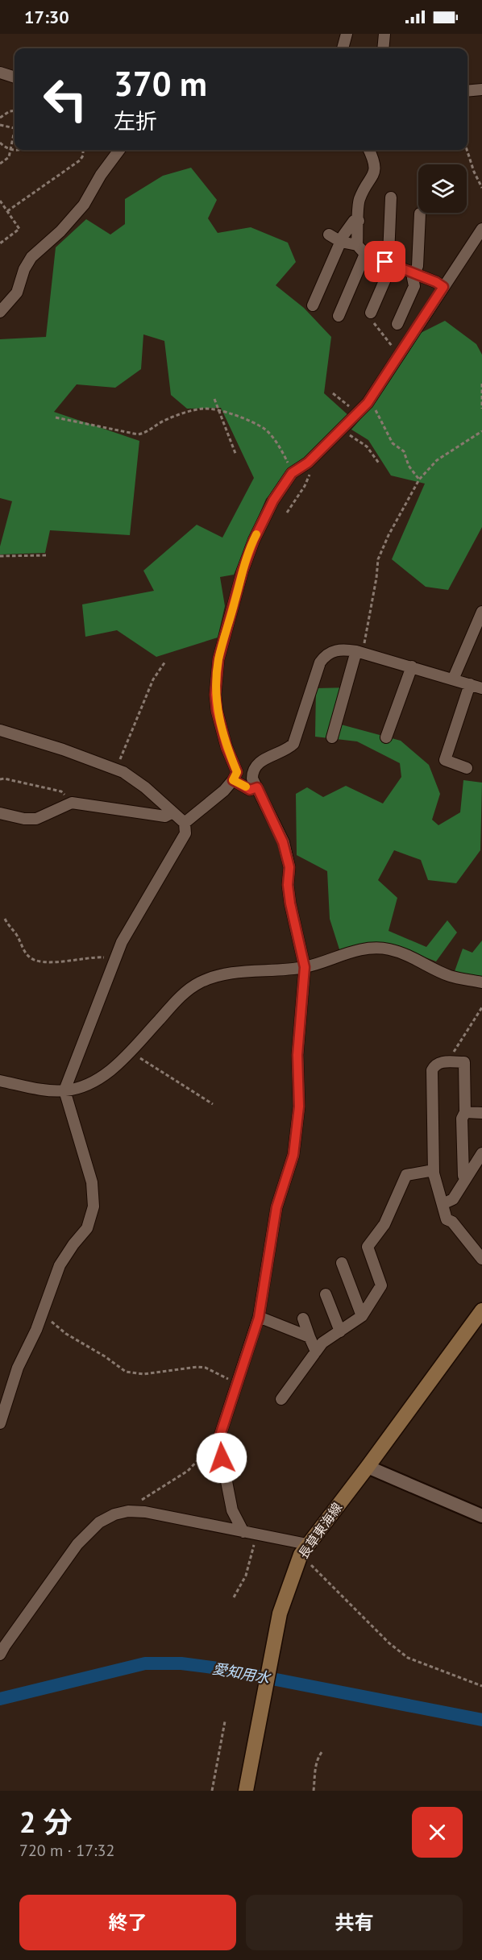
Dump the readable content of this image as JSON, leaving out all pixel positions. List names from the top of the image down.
{
  "streets": {
    "main road": ["長草東海線"]
  },
  "water": ["愛知用水"],
  "page": {
    "status": "17:30",
    "turn": ["370 m", "左折"],
    "heading": ["2 分", "720 m · 17:32"],
    "buttons": ["終了", "共有"]
  }
}
